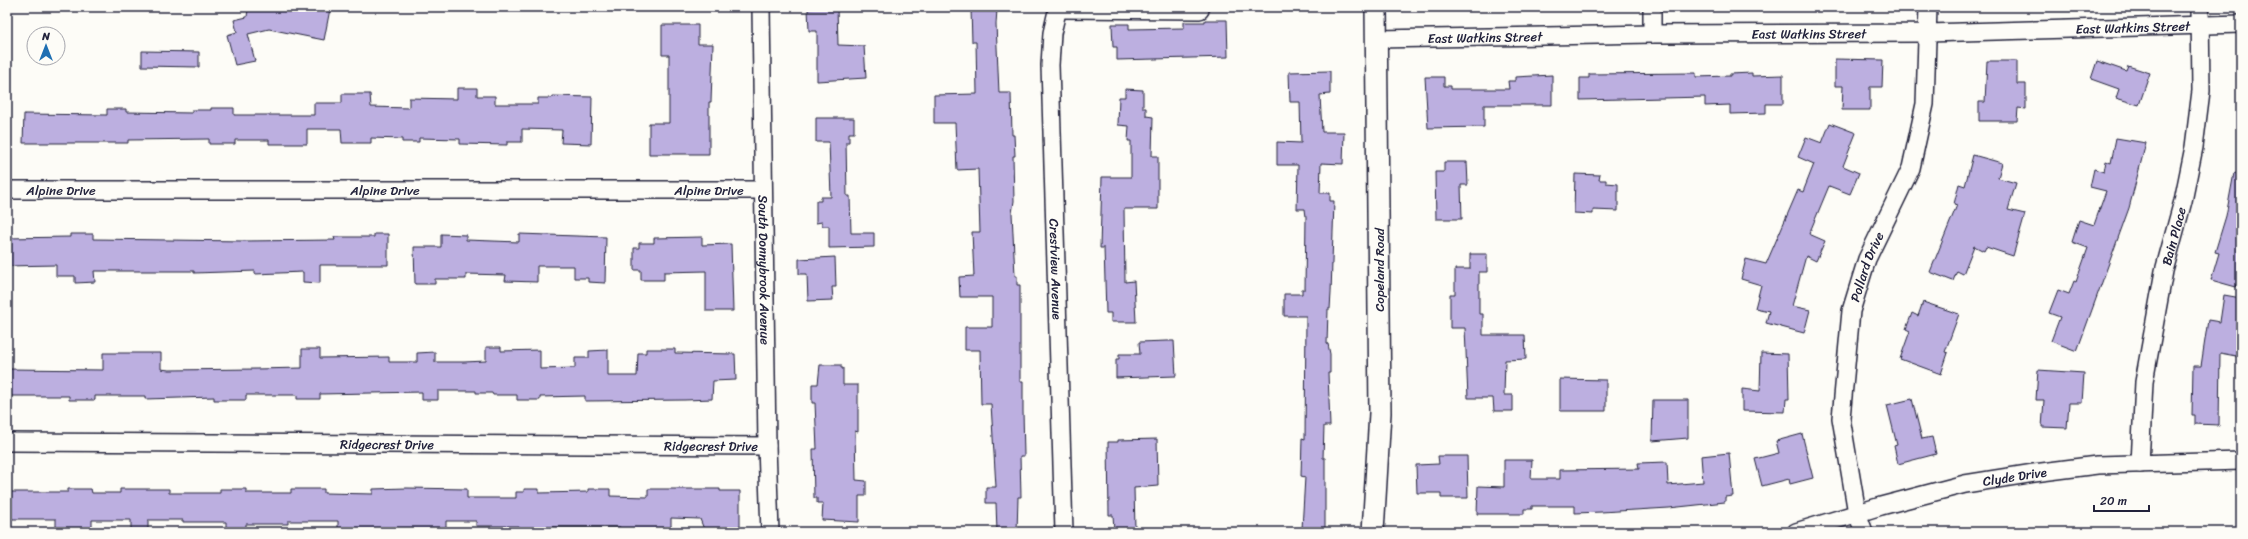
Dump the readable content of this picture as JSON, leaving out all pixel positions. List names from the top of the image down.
{
  "streets": {
    "street": [
      "East Watkins Street",
      "Alpine Drive",
      "Bain Place",
      "Pollard Drive",
      "Crestview Avenue",
      "South Donnybrook Avenue",
      "Copeland Road",
      "Ridgecrest Drive",
      "Clyde Drive"
    ]
  },
  "crossings": [
    ["East Watkins Street", "Bain Place"],
    ["East Watkins Street", "Pollard Drive"],
    ["East Watkins Street", "Copeland Road"],
    ["Alpine Drive", "South Donnybrook Avenue"],
    ["Bain Place", "Clyde Drive"],
    ["Pollard Drive", "Clyde Drive"],
    ["South Donnybrook Avenue", "Ridgecrest Drive"]
  ],
  "scale_bar": "20 m",
  "north": "top"
}
